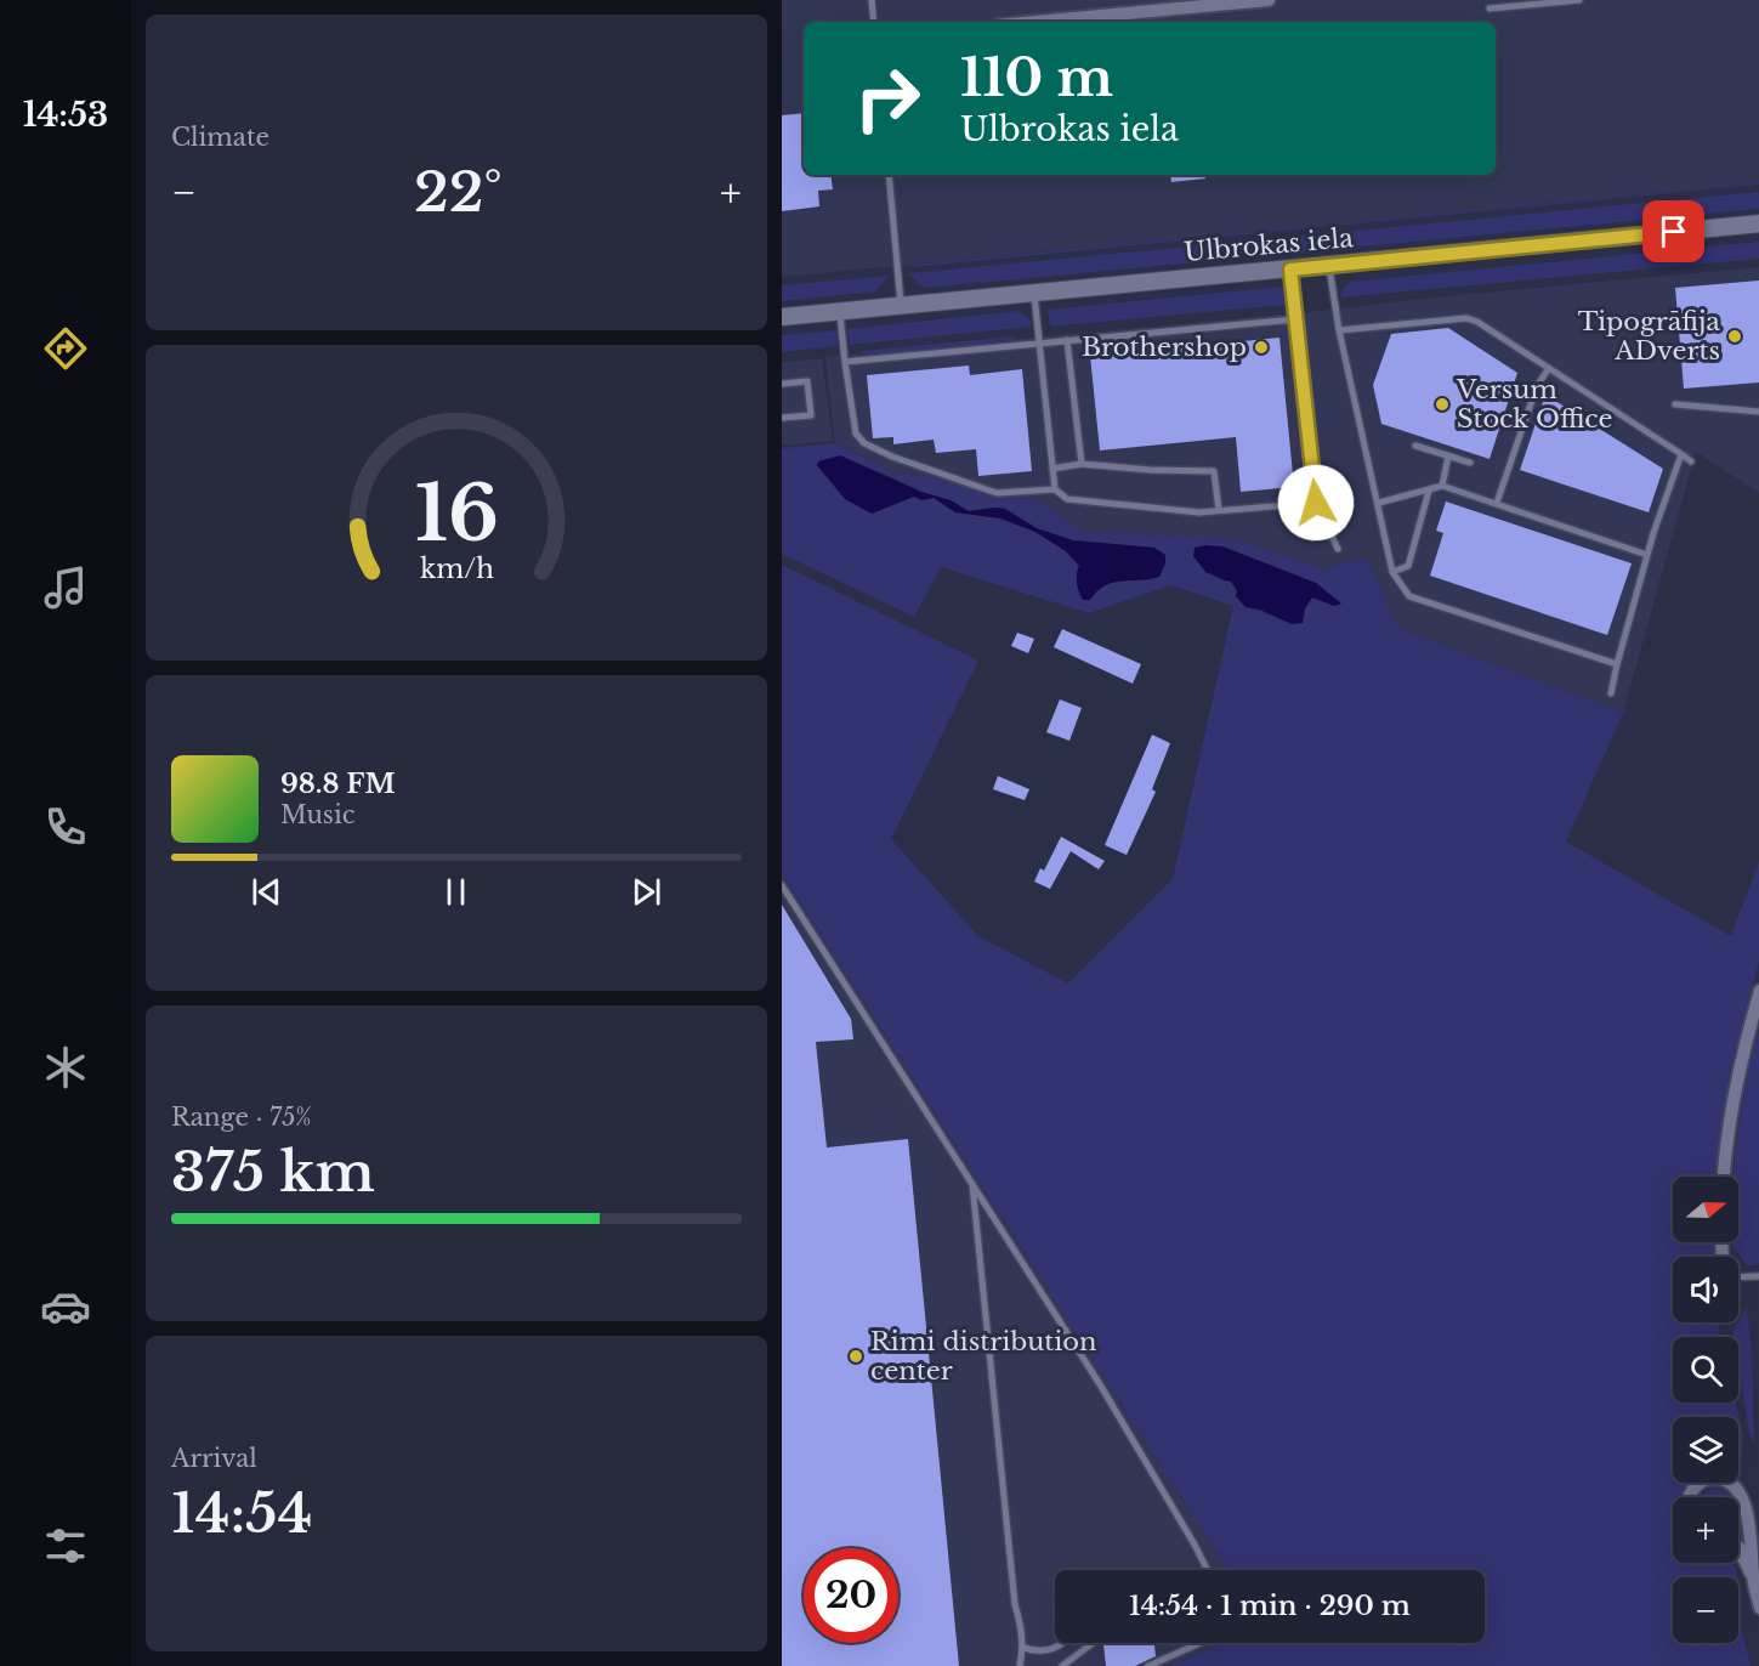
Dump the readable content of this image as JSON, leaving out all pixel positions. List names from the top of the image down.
{
  "streets": {
    "main road": ["Ulbrokas iela"]
  },
  "places": [
    "Tipogrāfija ADverts",
    "Brothershop",
    "Versum Stock Office",
    "Rimi distribution center"
  ],
  "north": "right",
  "page": {
    "tabs": "14:53",
    "tile": [
      "Climate",
      ["Range · 75%", "375 km"],
      ["Arrival", "14:54"]
    ],
    "turn": ["110 m", "Ulbrokas iela"],
    "heat": ["−", "22°", "+"],
    "song": ["98.8 FM", "Music"],
    "map_buttons": ["+", "−"],
    "limit": "20",
    "trip": "14:54 · 1 min · 290 m",
    "gauge": ["16", "km/h"]
  }
}
